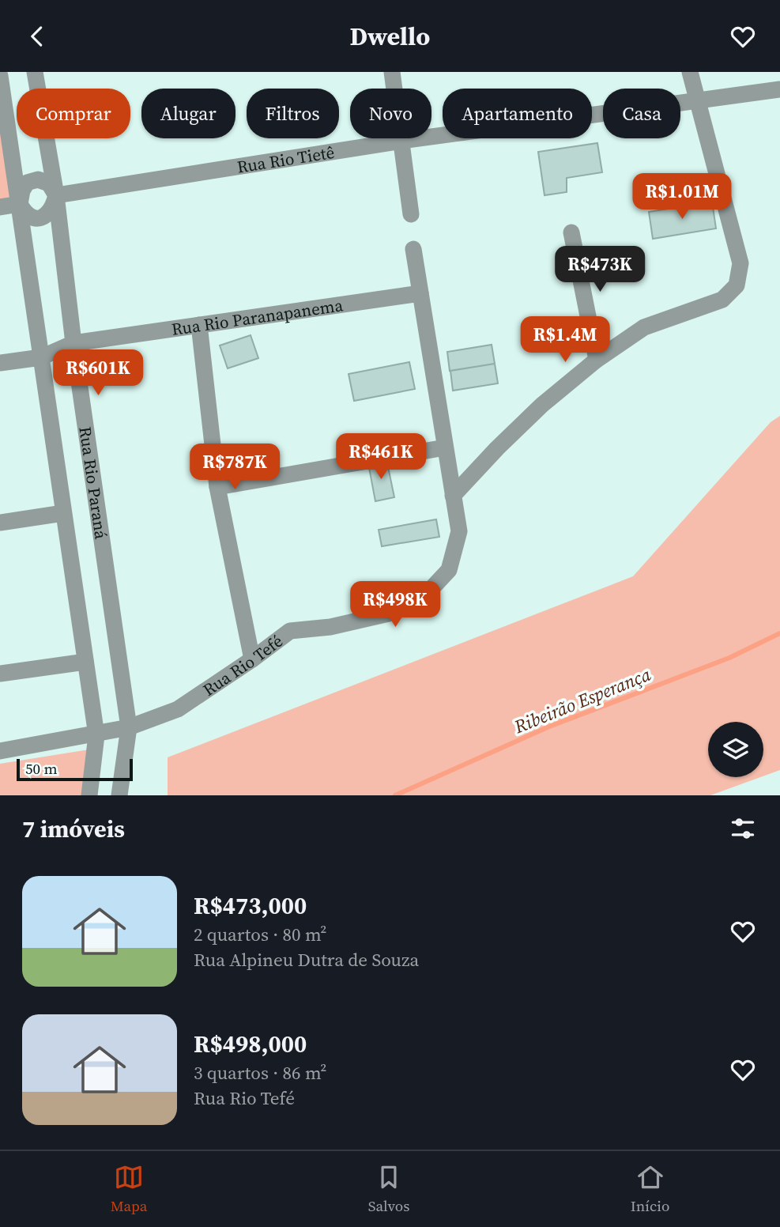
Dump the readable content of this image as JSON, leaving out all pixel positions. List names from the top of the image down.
{
  "streets": {
    "street": [
      "Rua Rio Tietê",
      "Rua Rio Paranapanema",
      "Rua Rio Paraná",
      "Rua Rio Tefé"
    ]
  },
  "crossings": [
    ["Rua Rio Tietê", "Rua Rio Paraná"],
    ["Rua Rio Paranapanema", "Rua Rio Paraná"],
    ["Rua Rio Paranapanema", "Rua Rio Tefé"],
    ["Rua Rio Paraná", "Rua Rio Tefé"]
  ],
  "water": ["Ribeirão Esperança"],
  "scale_bar": "50 m",
  "page": {
    "header": "Dwello",
    "chip": [
      "Comprar",
      "Alugar",
      "Filtros",
      "Novo",
      "Apartamento",
      "Casa"
    ],
    "price": [
      "R$1.01M",
      "R$473K",
      "R$1.4M",
      "R$601K",
      "R$461K",
      "R$787K",
      "R$498K"
    ],
    "scale": "50 m",
    "heading": "7 imóveis",
    "list": [
      {
        "name": "R$473,000",
        "note": "2 quartos · 80 m² · Rua Alpineu Dutra de Souza"
      },
      {
        "name": "R$498,000",
        "note": "3 quartos · 86 m² · Rua Rio Tefé"
      }
    ],
    "tabs": ["Mapa", "Salvos", "Início"]
  }
}
